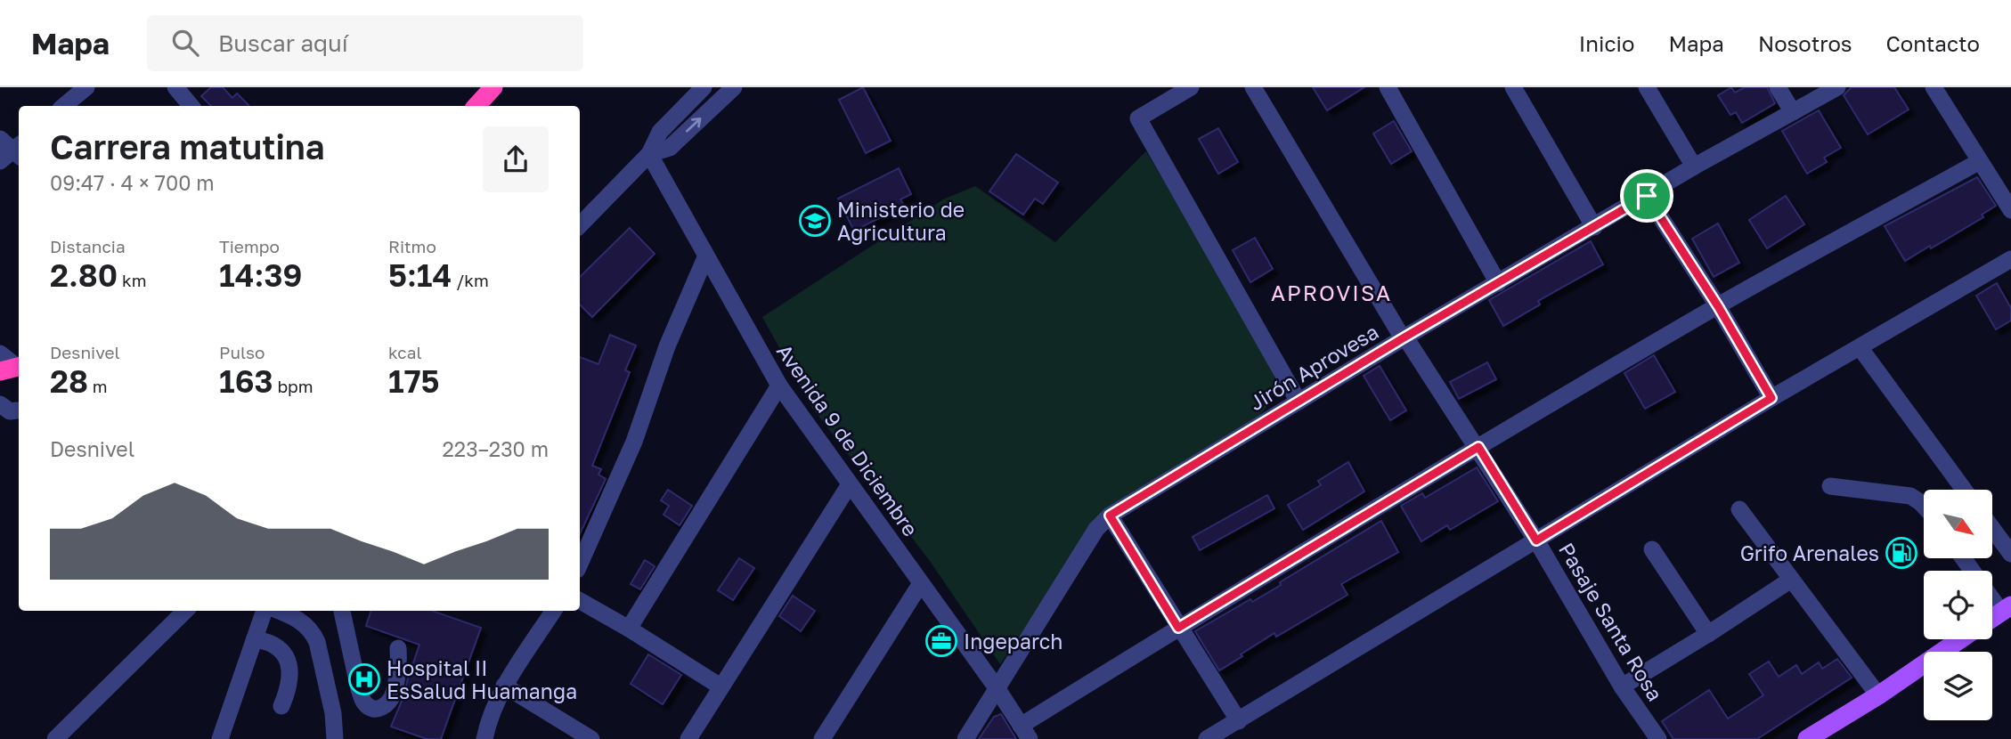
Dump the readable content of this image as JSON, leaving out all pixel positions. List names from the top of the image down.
{
  "streets": {
    "street": ["Jirón Aprovesa", "Avenida 9 de Diciembre", "Pasaje Santa Rosa"]
  },
  "crossings": [
    ["Jirón Aprovesa", "Avenida 9 de Diciembre"],
    ["Jirón Aprovesa", "Pasaje Santa Rosa"]
  ],
  "districts": ["APROVISA"],
  "places": {
    "school or university": ["Ministerio de Agricultura"],
    "fuel station": ["Grifo Arenales"],
    "office": ["Ingeparch"],
    "hospital": ["Hospital II EsSalud Huamanga"]
  },
  "north": "bottom right",
  "page": {
    "header": "Mapa",
    "search": "Buscar aquí",
    "nav": [
      "Inicio",
      "Mapa",
      "Nosotros",
      "Contacto"
    ],
    "heading": ["Carrera matutina", "09:47 · 4 × 700 m"],
    "stats": [
      ["Distancia", "2.80 km"],
      ["Tiempo", "14:39"],
      ["Ritmo", "5:14 /km"],
      ["Desnivel", "28 m"],
      ["Pulso", "163 bpm"],
      ["kcal", "175"]
    ],
    "chart": ["Desnivel", "223–230 m"]
  }
}
